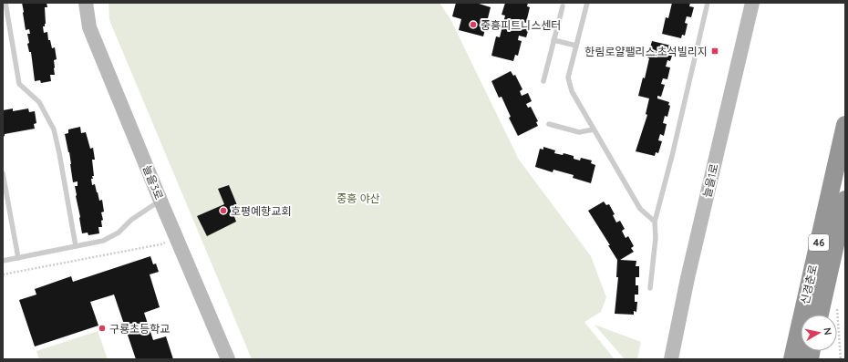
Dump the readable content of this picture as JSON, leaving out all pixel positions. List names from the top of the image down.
{
  "streets": {
    "highway": ["46", "신경춘로"],
    "street": ["늘을1로", "늘을3로"]
  },
  "parks": ["중흥 야산"],
  "places": {
    "other": ["중흥피트니스센터", "호평예향교회", "구룡초등학교"],
    "transit": ["한림로얄팰리스.초석빌리지"]
  },
  "north": "right"
}
